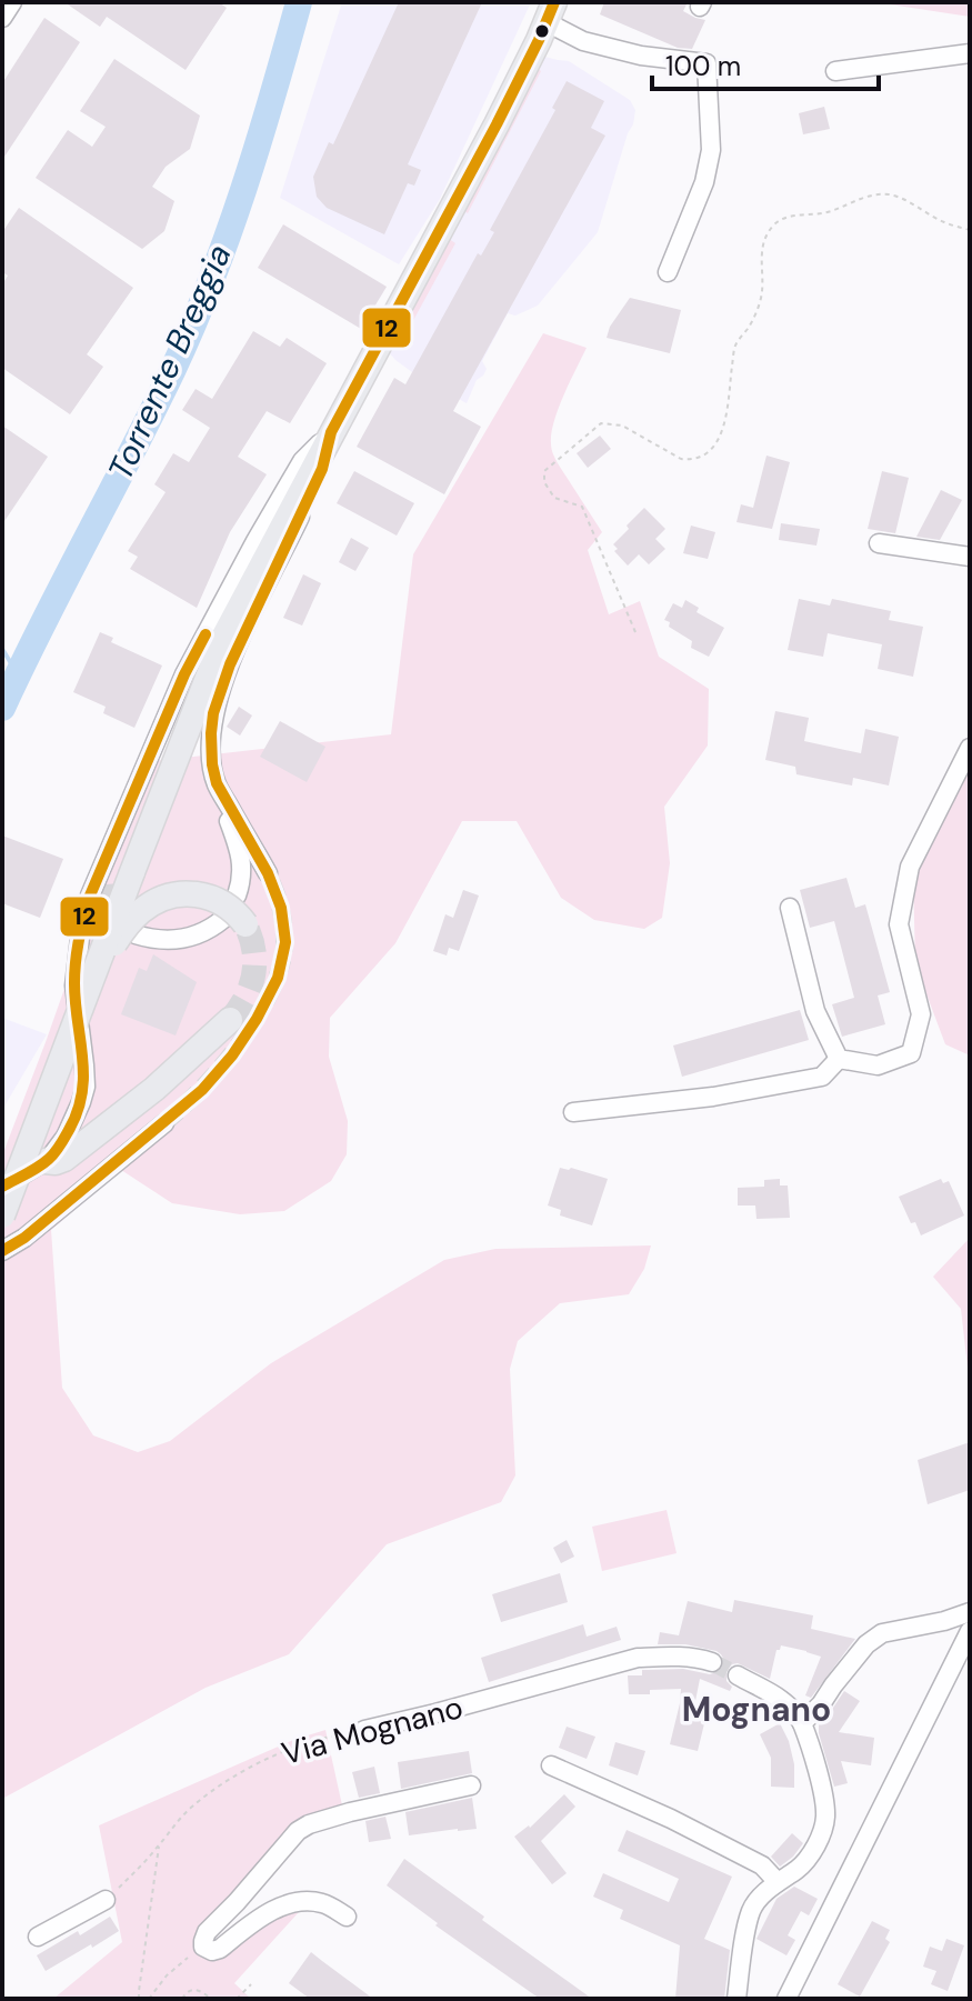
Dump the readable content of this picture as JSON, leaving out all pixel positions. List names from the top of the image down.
{
  "streets": {
    "street": ["Via Mognano"]
  },
  "districts": ["Mognano"],
  "water": ["Torrente Breggia"],
  "lines": ["transit line 12"],
  "scale_bar": "100 m"
}
